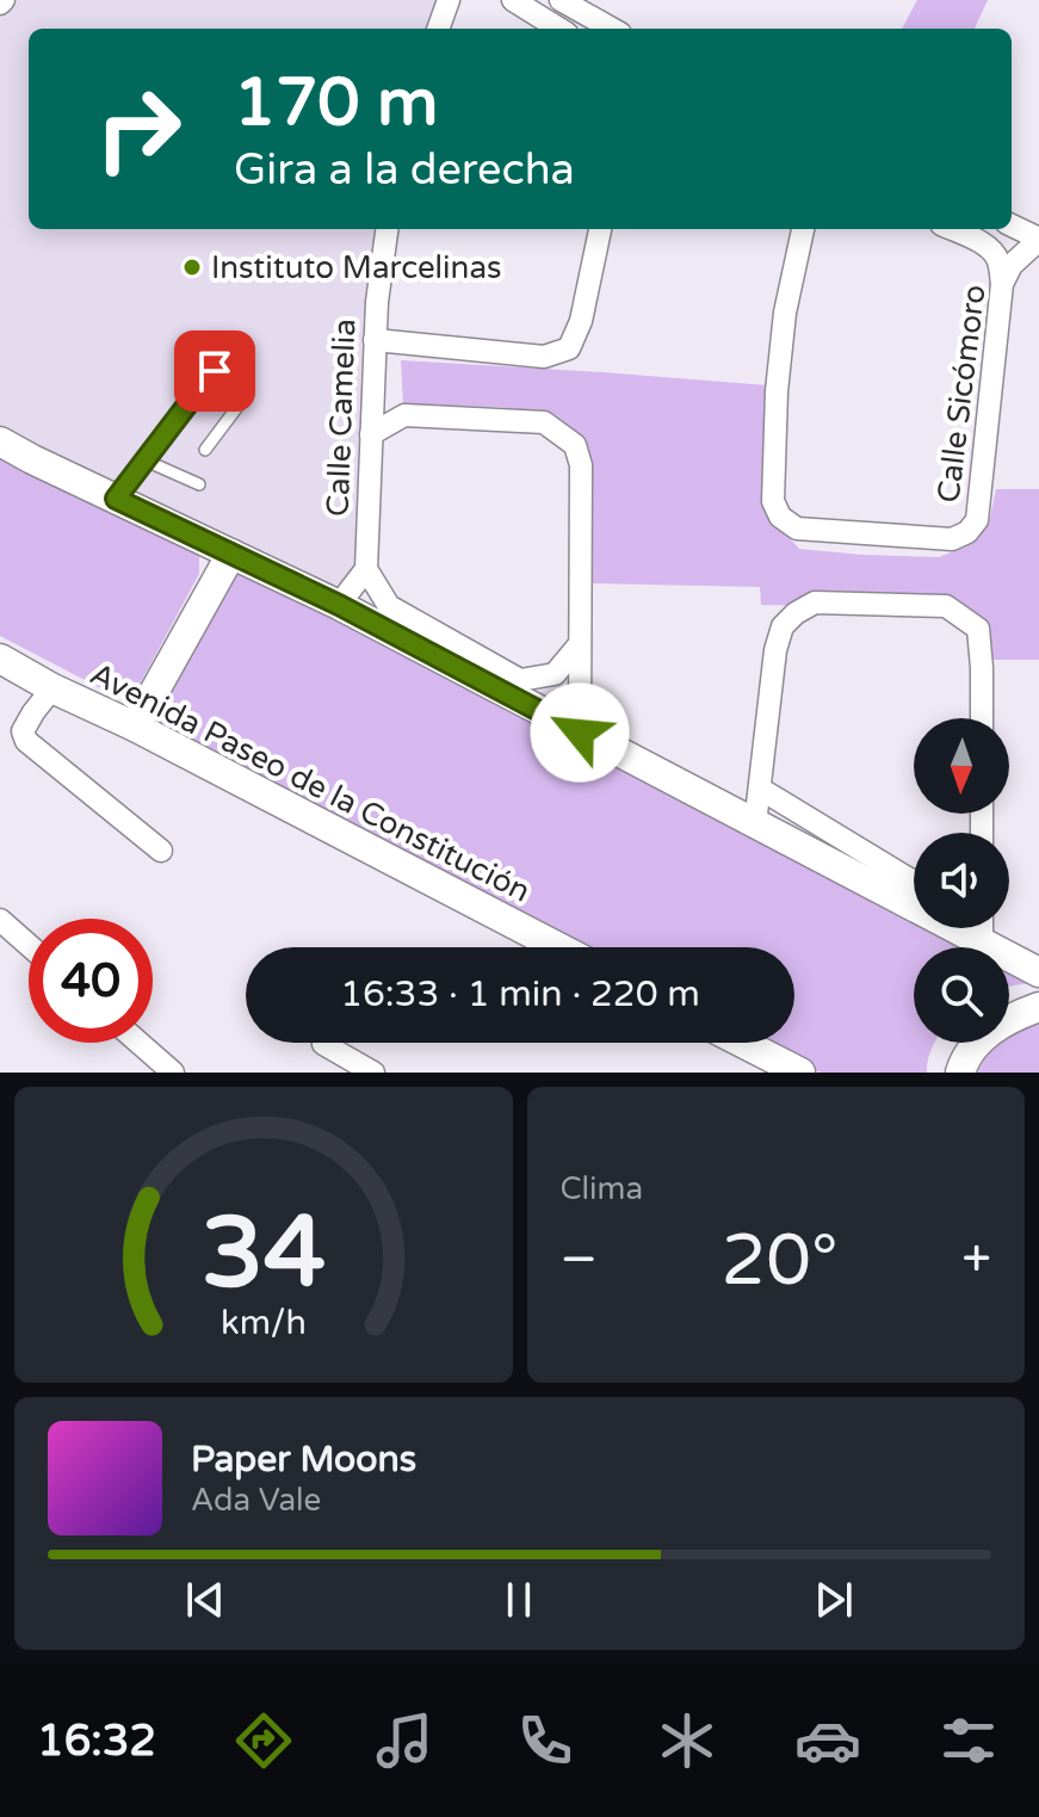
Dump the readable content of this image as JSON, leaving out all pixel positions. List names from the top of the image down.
{
  "streets": {
    "street": ["Calle Sicómoro", "Calle Camelia", "Avenida Paseo de la Constitución"]
  },
  "places": ["Instituto Marcelinas"],
  "north": "bottom",
  "page": {
    "turn": ["170 m", "Gira a la derecha"],
    "limit": "40",
    "trip": "16:33 · 1 min · 220 m",
    "tile": "Clima",
    "heat": ["−", "20°", "+"],
    "song": ["Paper Moons", "Ada Vale"],
    "tabs": "16:32",
    "gauge": ["34", "km/h"]
  }
}
